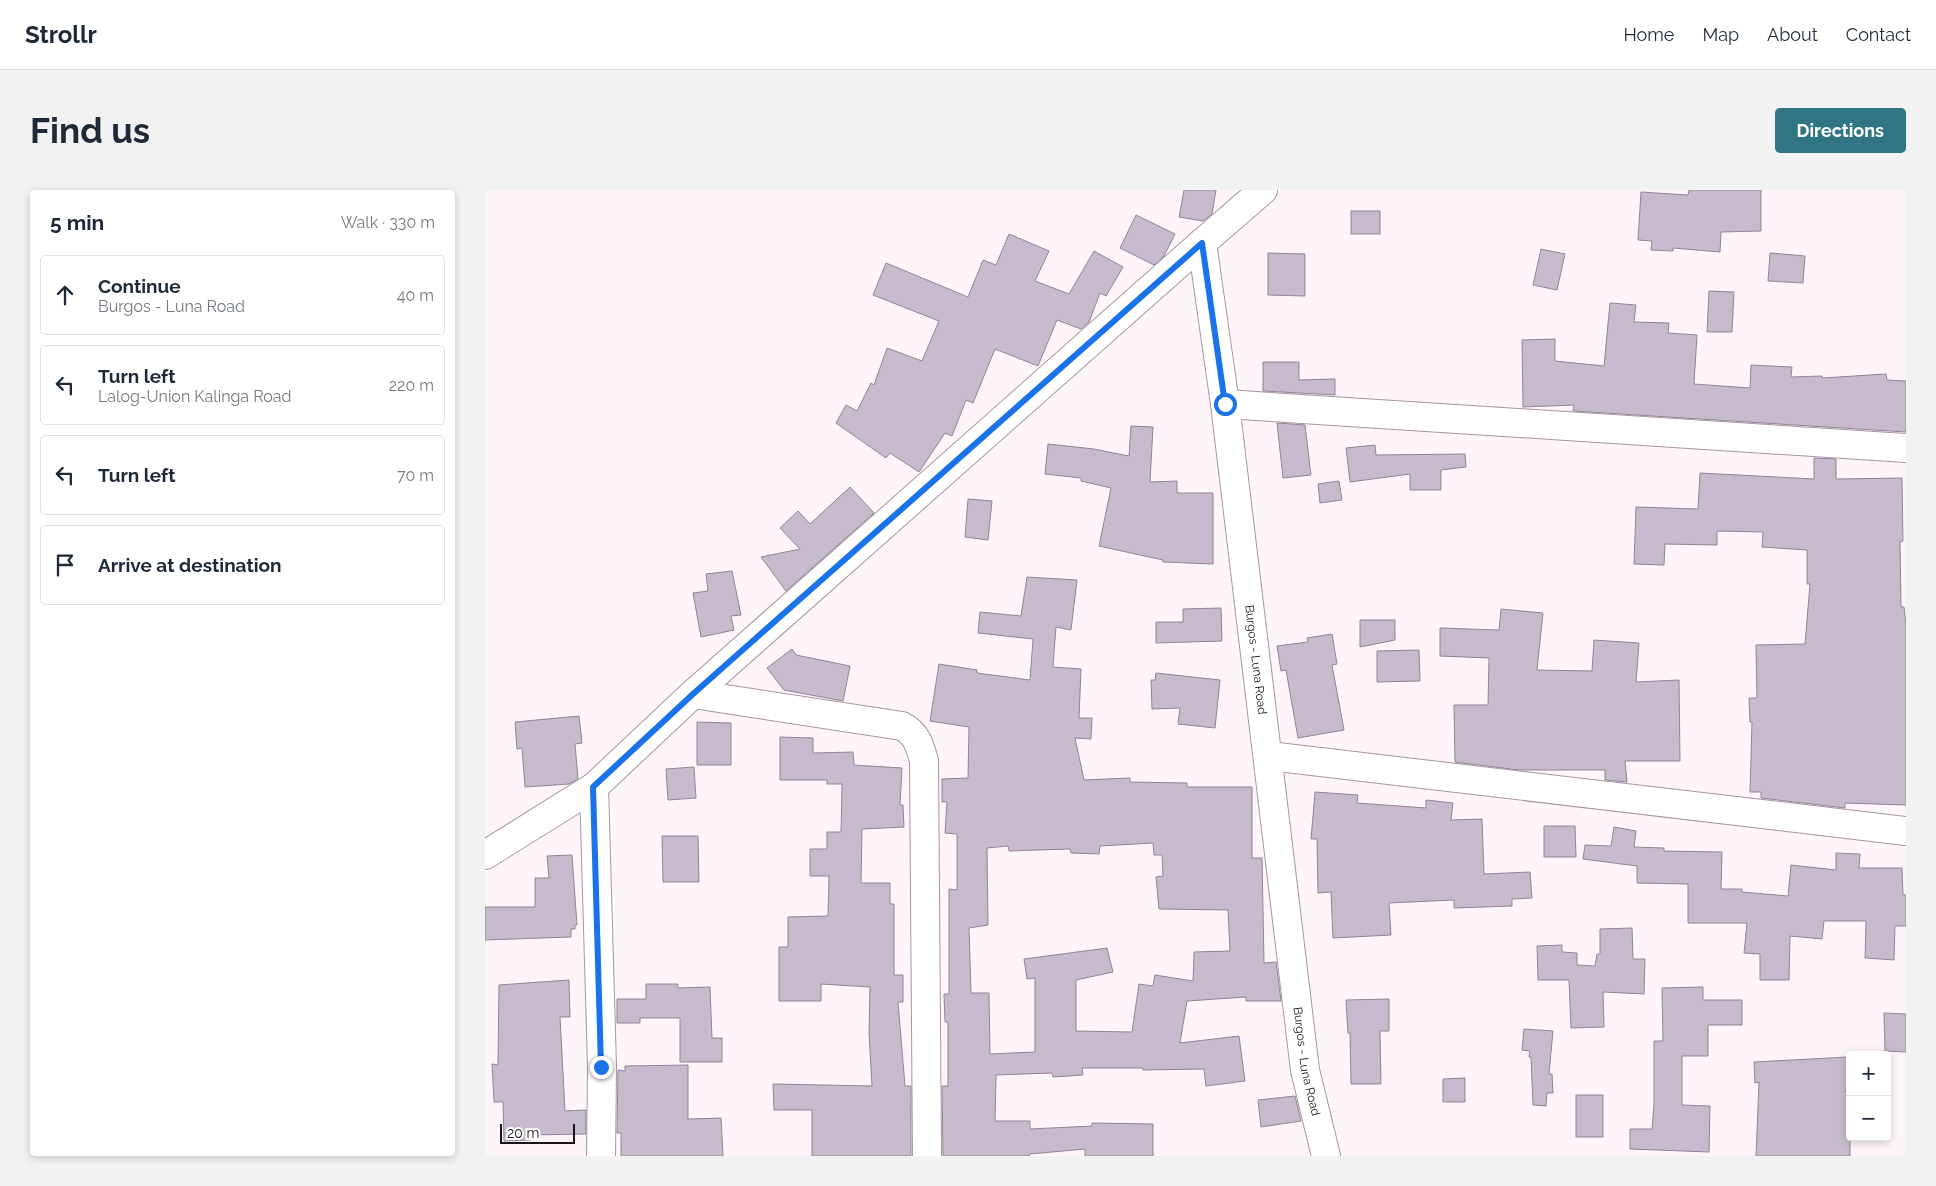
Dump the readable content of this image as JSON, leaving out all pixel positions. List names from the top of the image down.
{
  "streets": {
    "street": ["Burgos - Luna Road"]
  },
  "scale_bar": "20 m",
  "page": {
    "header": "Strollr",
    "nav": [
      "Home",
      "Map",
      "About",
      "Contact"
    ],
    "buttons": "Directions",
    "title": "Find us",
    "heading": ["5 min", "Walk · 330 m"],
    "list": [
      ["Continue", "Burgos - Luna Road", "40 m"],
      ["Turn left", "Lalog-Union Kalinga Road", "220 m"],
      ["Turn left", "70 m"],
      "Arrive at destination"
    ],
    "map_buttons": ["+", "−"],
    "scale": "20 m"
  }
}
